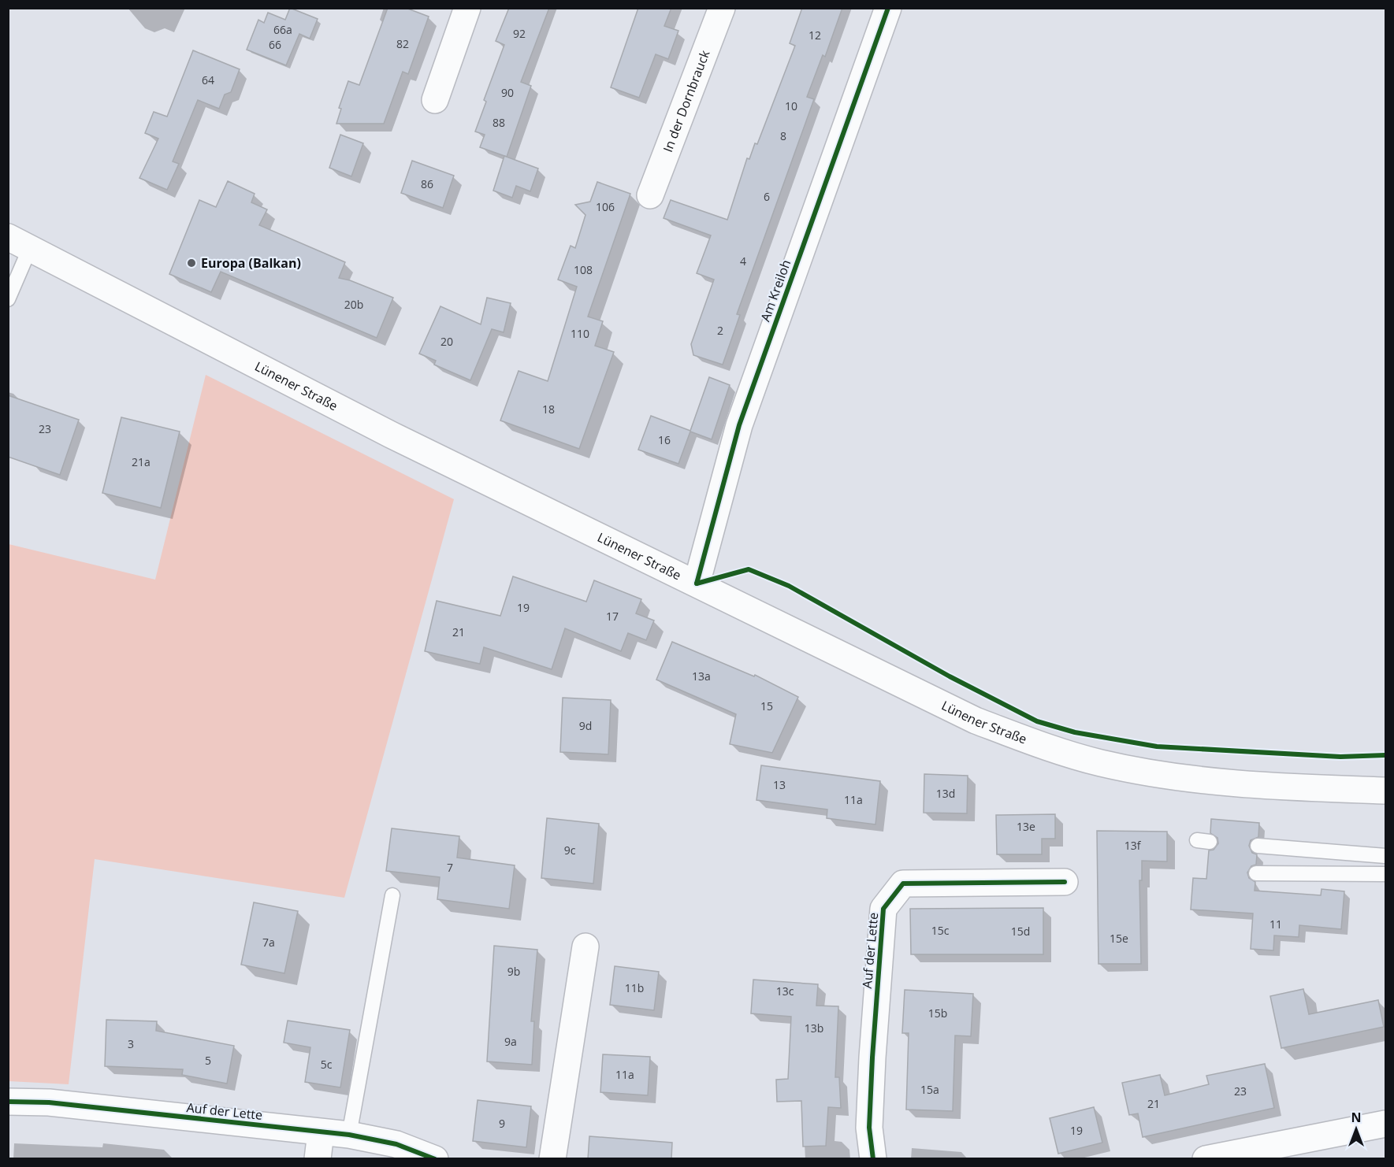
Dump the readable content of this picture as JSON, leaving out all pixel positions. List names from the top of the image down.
{
  "streets": {
    "street": [
      "In der Dornbrauck",
      "Am Kreiloh",
      "Lünener Straße",
      "Auf der Lette"
    ]
  },
  "crossings": [
    ["Am Kreiloh", "Lünener Straße"]
  ],
  "places": ["Europa (Balkan)"],
  "house_numbers": [
    "66a",
    "92",
    "12",
    "82",
    "66",
    "64",
    "90",
    "10",
    "88",
    "8",
    "86",
    "6",
    "106",
    "4",
    "108",
    "20b",
    "2",
    "110",
    "20",
    "18",
    "23",
    "16",
    "21a",
    "19",
    "17",
    "21",
    "13a",
    "15",
    "9d",
    "13",
    "13d",
    "11a",
    "13e",
    "13f",
    "9c",
    "7",
    "11",
    "15c",
    "15d",
    "15e",
    "7a",
    "9b",
    "11b",
    "13c",
    "15b",
    "13b",
    "9a",
    "3",
    "5",
    "5c",
    "11a",
    "15a",
    "23",
    "21",
    "9",
    "19"
  ],
  "north": "top"
}
